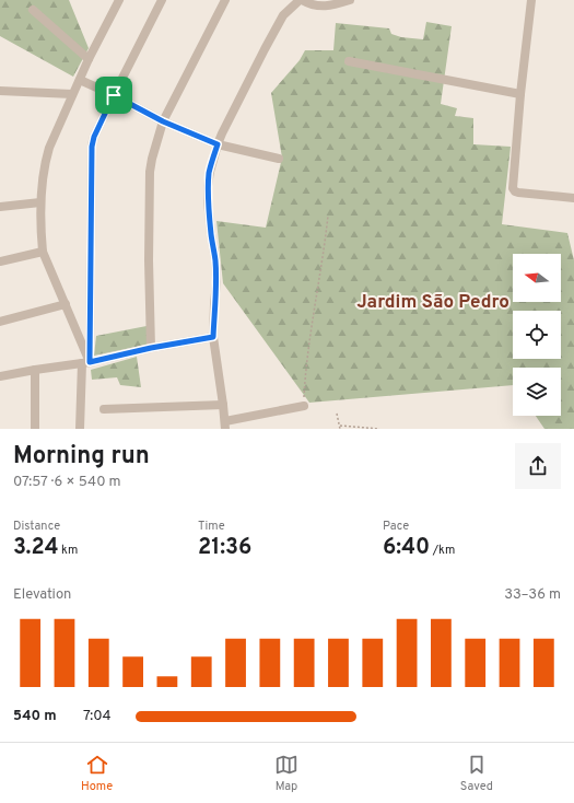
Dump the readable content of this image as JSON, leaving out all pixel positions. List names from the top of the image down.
{
  "districts": ["Jardim São Pedro"],
  "north": "left",
  "page": {
    "heading": ["Morning run", "07:57 · 6 × 540 m"],
    "stats": [
      ["Distance", "3.24 km"],
      ["Time", "21:36"],
      ["Pace", "6:40 /km"]
    ],
    "chart": ["Elevation", "33–36 m"],
    "list": [
      {
        "name": "540 m",
        "note": "7:04"
      }
    ],
    "tabs": ["Home", "Map", "Saved"]
  }
}
